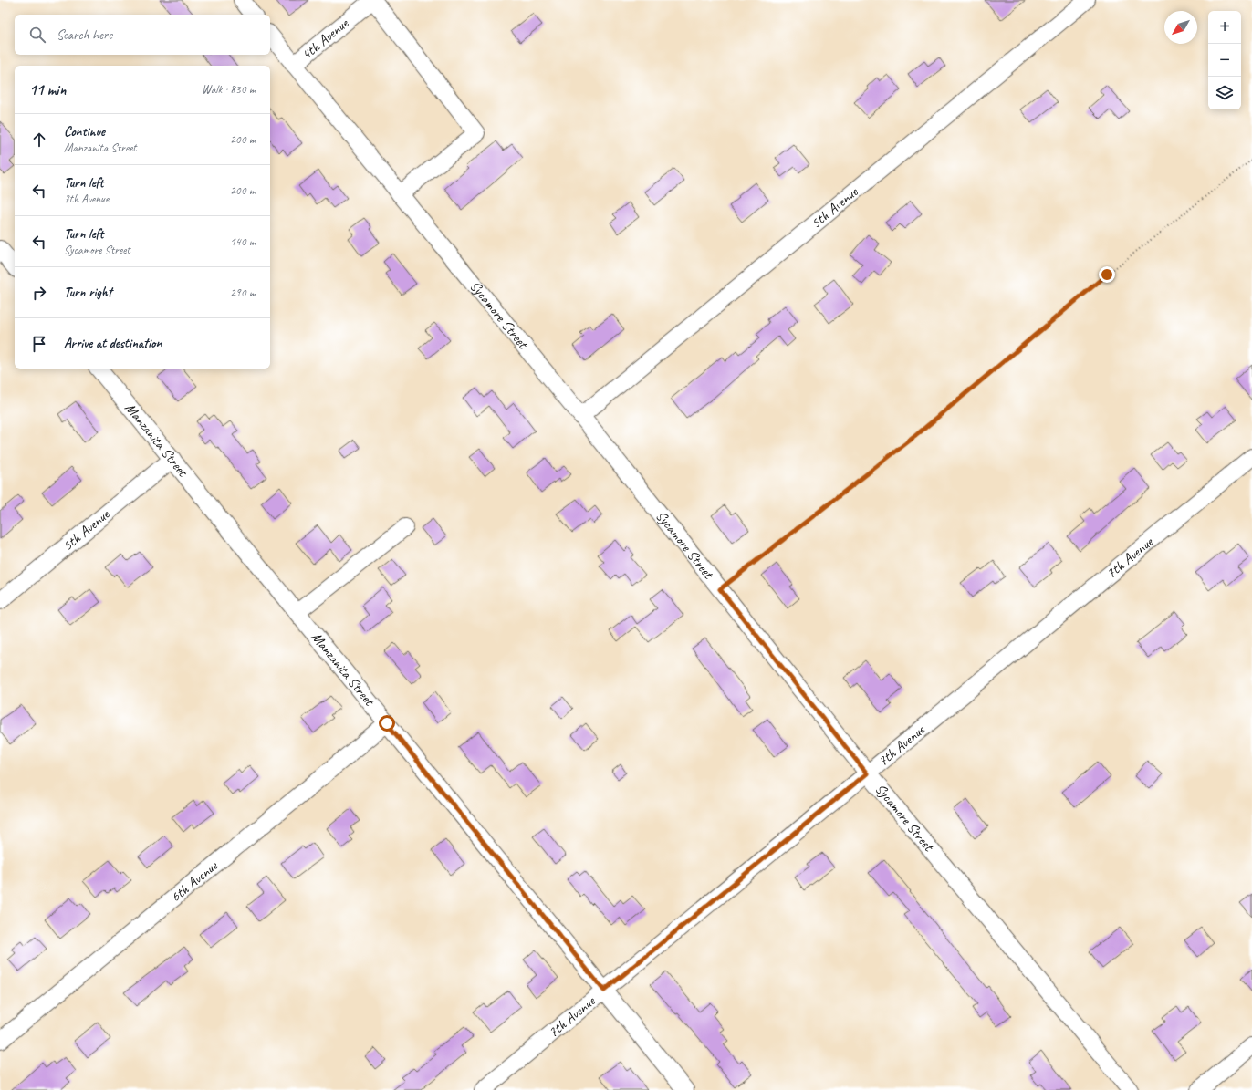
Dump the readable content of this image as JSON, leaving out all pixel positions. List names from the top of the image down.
{
  "streets": {
    "street": [
      "4th Avenue",
      "5th Avenue",
      "Sycamore Street",
      "Manzanita Street",
      "7th Avenue",
      "6th Avenue"
    ]
  },
  "crossings": [
    ["4th Avenue", "Sycamore Street"],
    ["5th Avenue", "Sycamore Street"],
    ["5th Avenue", "Manzanita Street"],
    ["Sycamore Street", "7th Avenue"],
    ["Manzanita Street", "7th Avenue"],
    ["Manzanita Street", "6th Avenue"]
  ],
  "north": "bottom left",
  "page": {
    "map_buttons": ["+", "−"],
    "search": "Search here",
    "heading": ["11 min", "Walk · 830 m"],
    "list": [
      ["Continue", "Manzanita Street", "200 m"],
      ["Turn left", "7th Avenue", "200 m"],
      ["Turn left", "Sycamore Street", "140 m"],
      ["Turn right", "290 m"],
      "Arrive at destination"
    ]
  }
}
